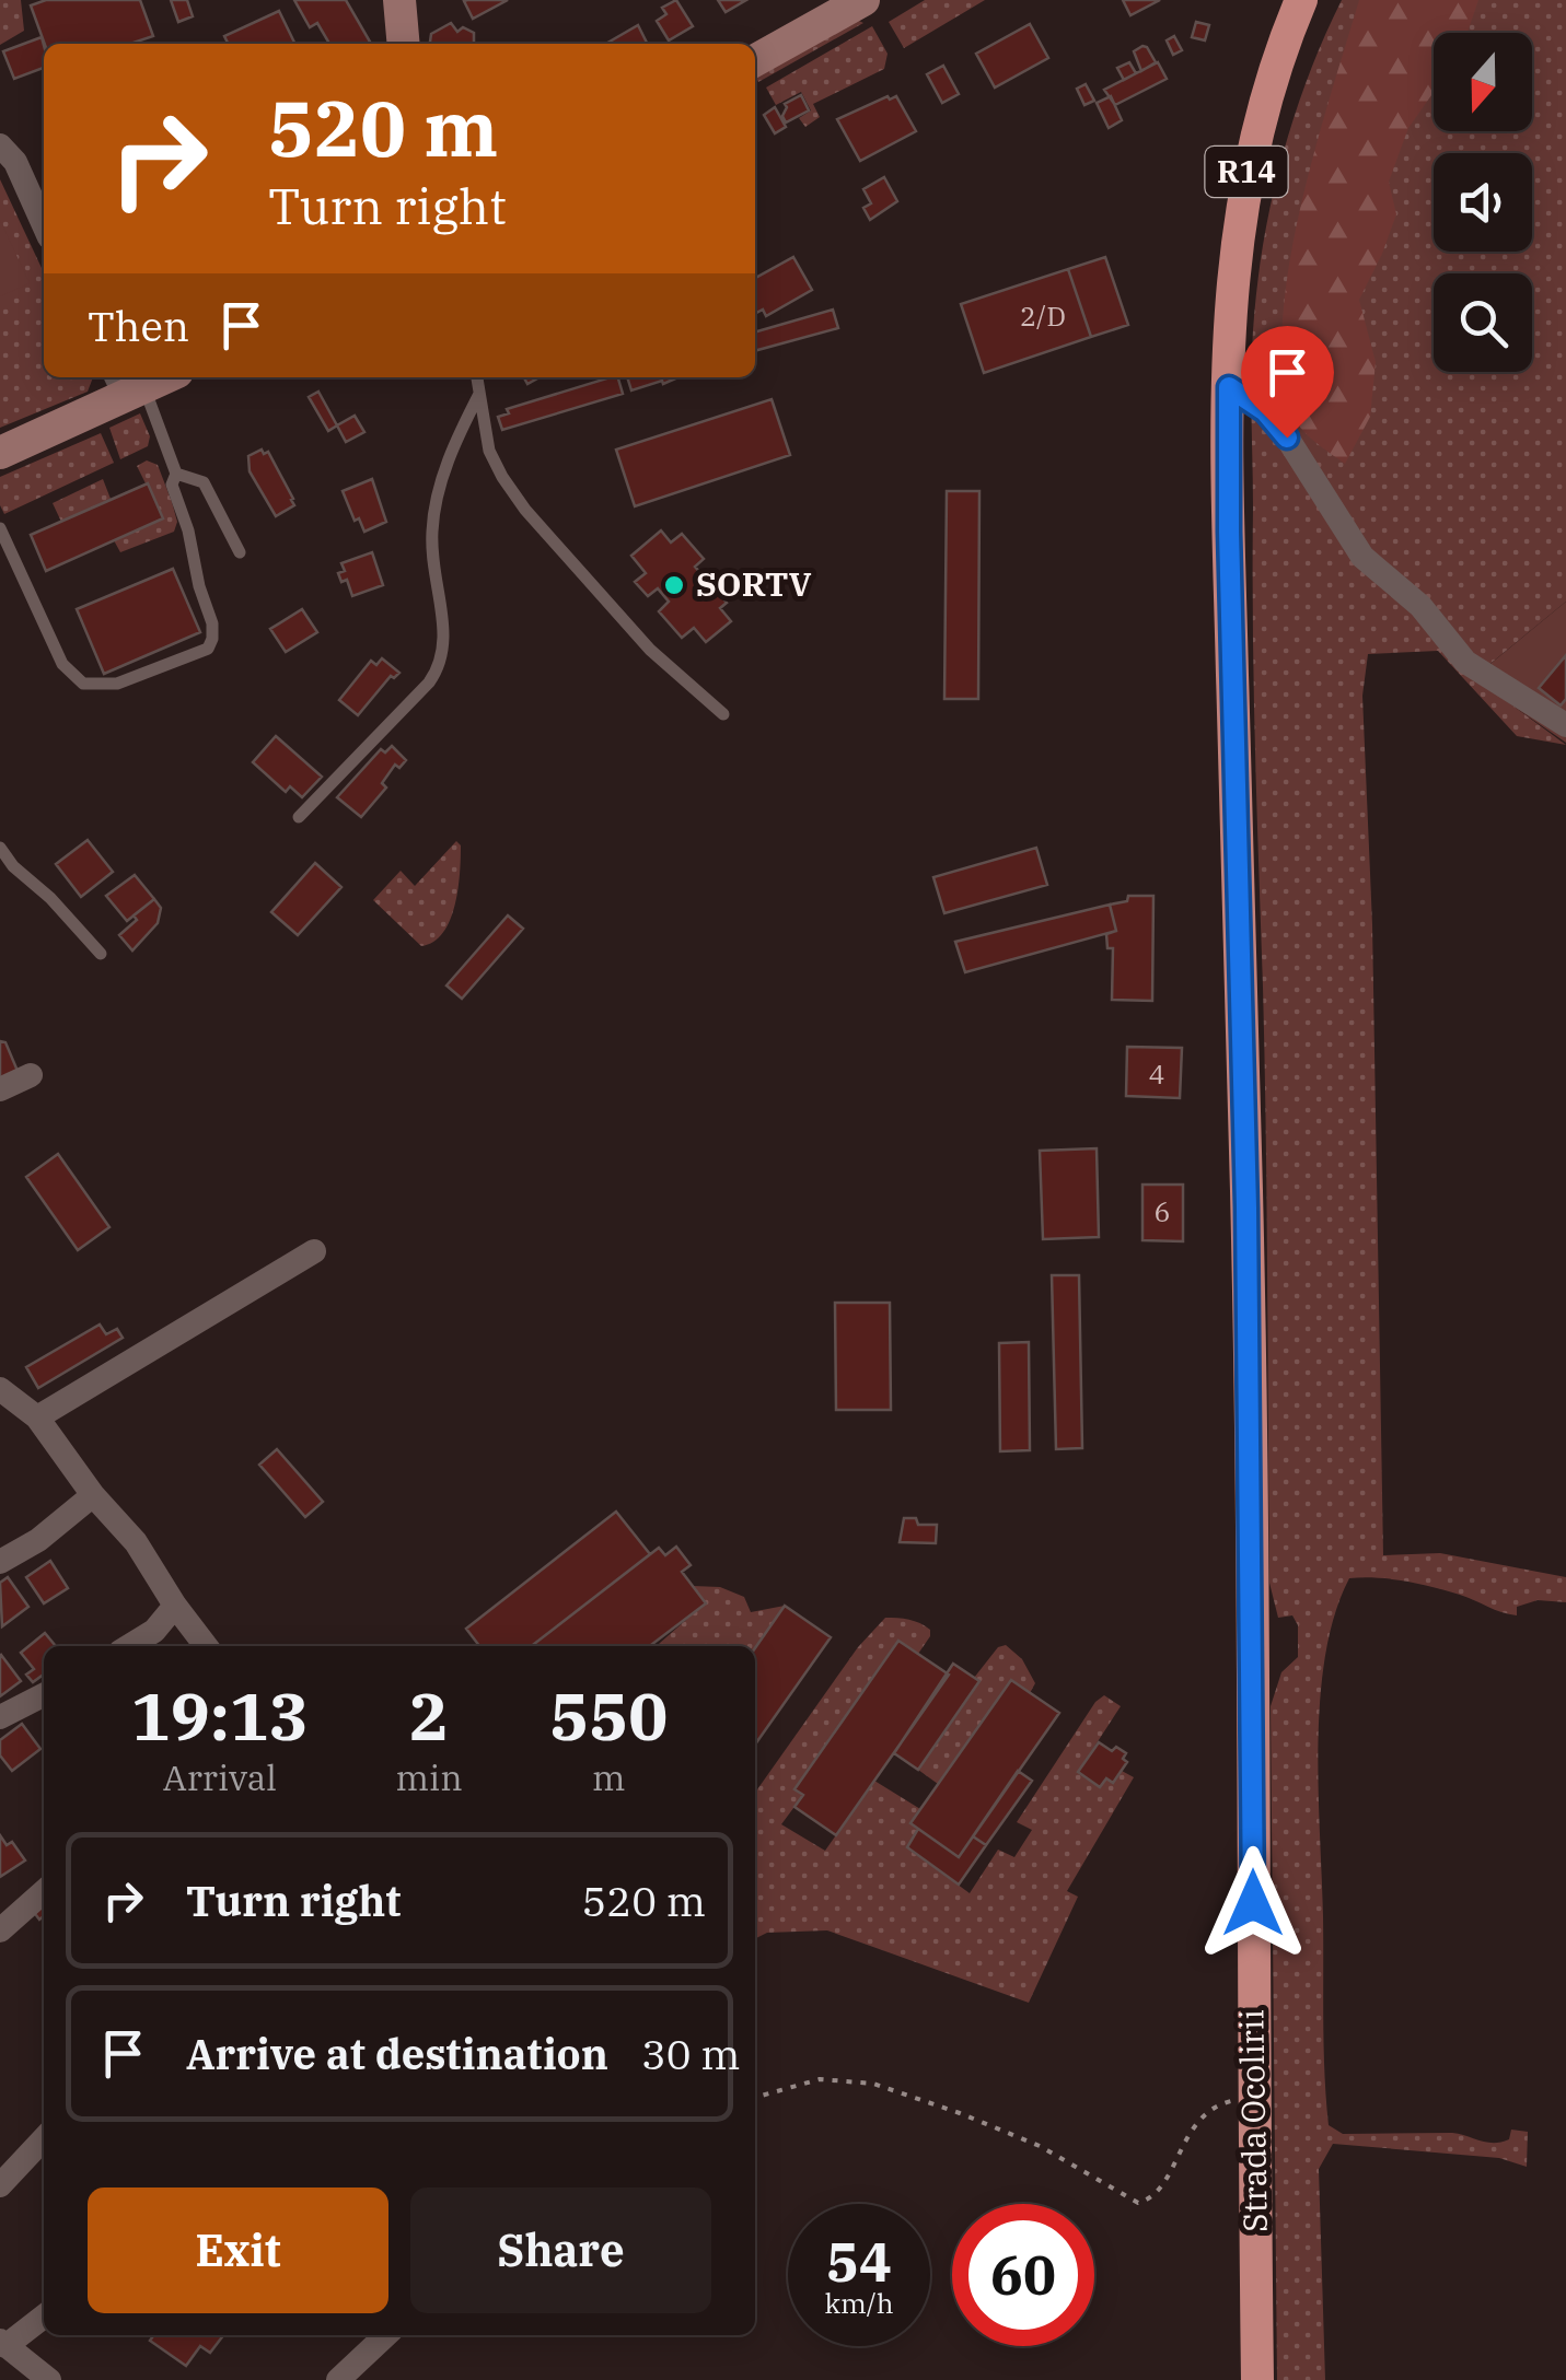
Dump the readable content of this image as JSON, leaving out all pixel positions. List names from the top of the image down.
{
  "streets": {
    "main road": ["R14", "Strada Ocolirii"]
  },
  "crossings": [
    ["R14", "Strada Ocolirii"]
  ],
  "places": ["SORTV"],
  "house_numbers": ["2/D", "4", "6"],
  "north": "bottom",
  "page": {
    "turn": ["520 m", "Turn right"],
    "then": "Then",
    "eta": [
      "19:13",
      "Arrival",
      "2",
      "min",
      "550",
      "m"
    ],
    "list": [
      {
        "name": "Turn right",
        "value": "520 m"
      },
      {
        "name": "Arrive at destination",
        "value": "30 m"
      }
    ],
    "buttons": ["Exit", "Share"],
    "speed": "54 km/h",
    "limit": "60"
  }
}
